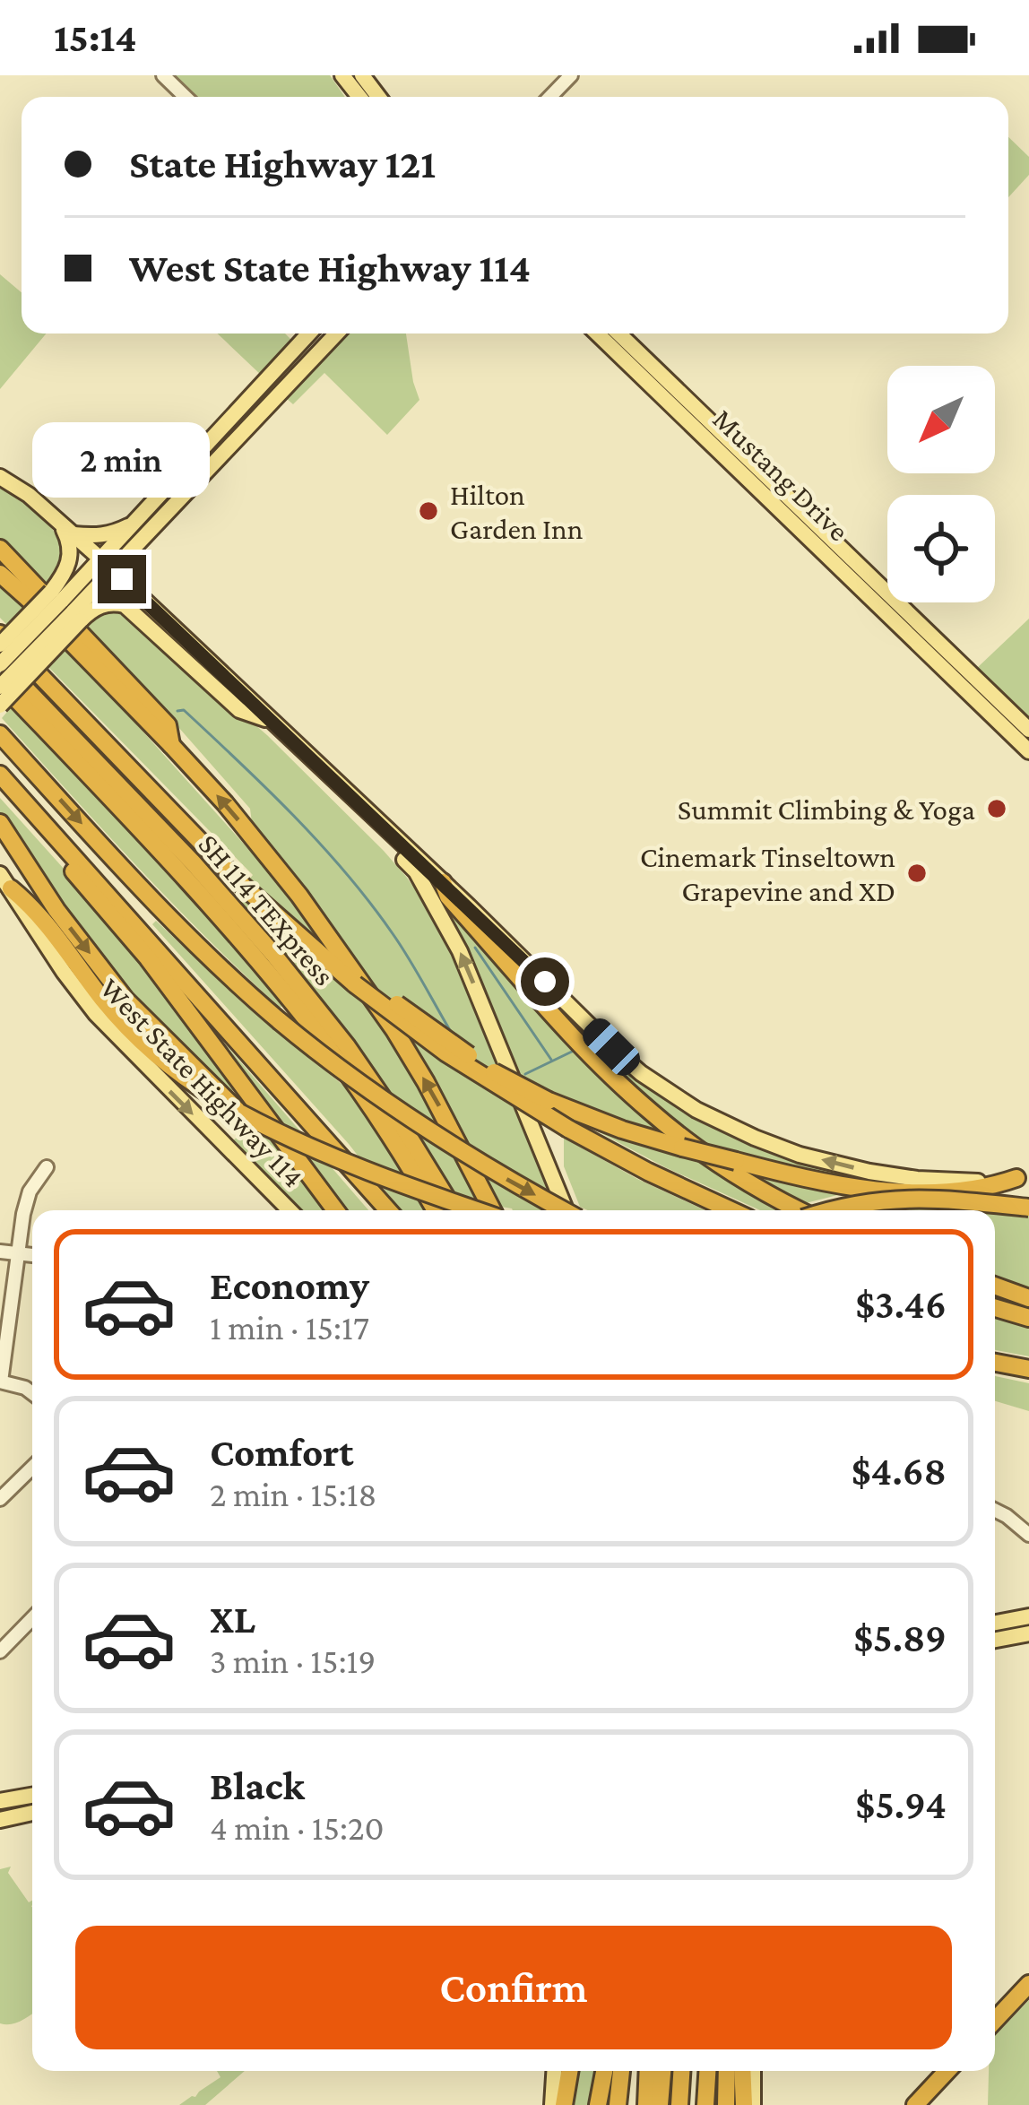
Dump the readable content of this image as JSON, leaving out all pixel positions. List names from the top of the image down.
{
  "streets": {
    "highway": ["SH 114 TEXpress"],
    "main road": ["Mustang Drive", "West State Highway 114"]
  },
  "one_way": ["West State Highway 114"],
  "places": ["Hilton Garden Inn", "Summit Climbing & Yoga", "Cinemark Tinseltown Grapevine and XD"],
  "north": "bottom left",
  "page": {
    "status": "15:14",
    "banner": ["State Highway 121", "West State Highway 114"],
    "bubble": "2 min",
    "list": [
      {
        "name": "Economy",
        "note": "1 min · 15:17",
        "value": "$3.46"
      },
      {
        "name": "Comfort",
        "note": "2 min · 15:18",
        "value": "$4.68"
      },
      {
        "name": "XL",
        "note": "3 min · 15:19",
        "value": "$5.89"
      },
      {
        "name": "Black",
        "note": "4 min · 15:20",
        "value": "$5.94"
      }
    ],
    "buttons": "Confirm"
  }
}
